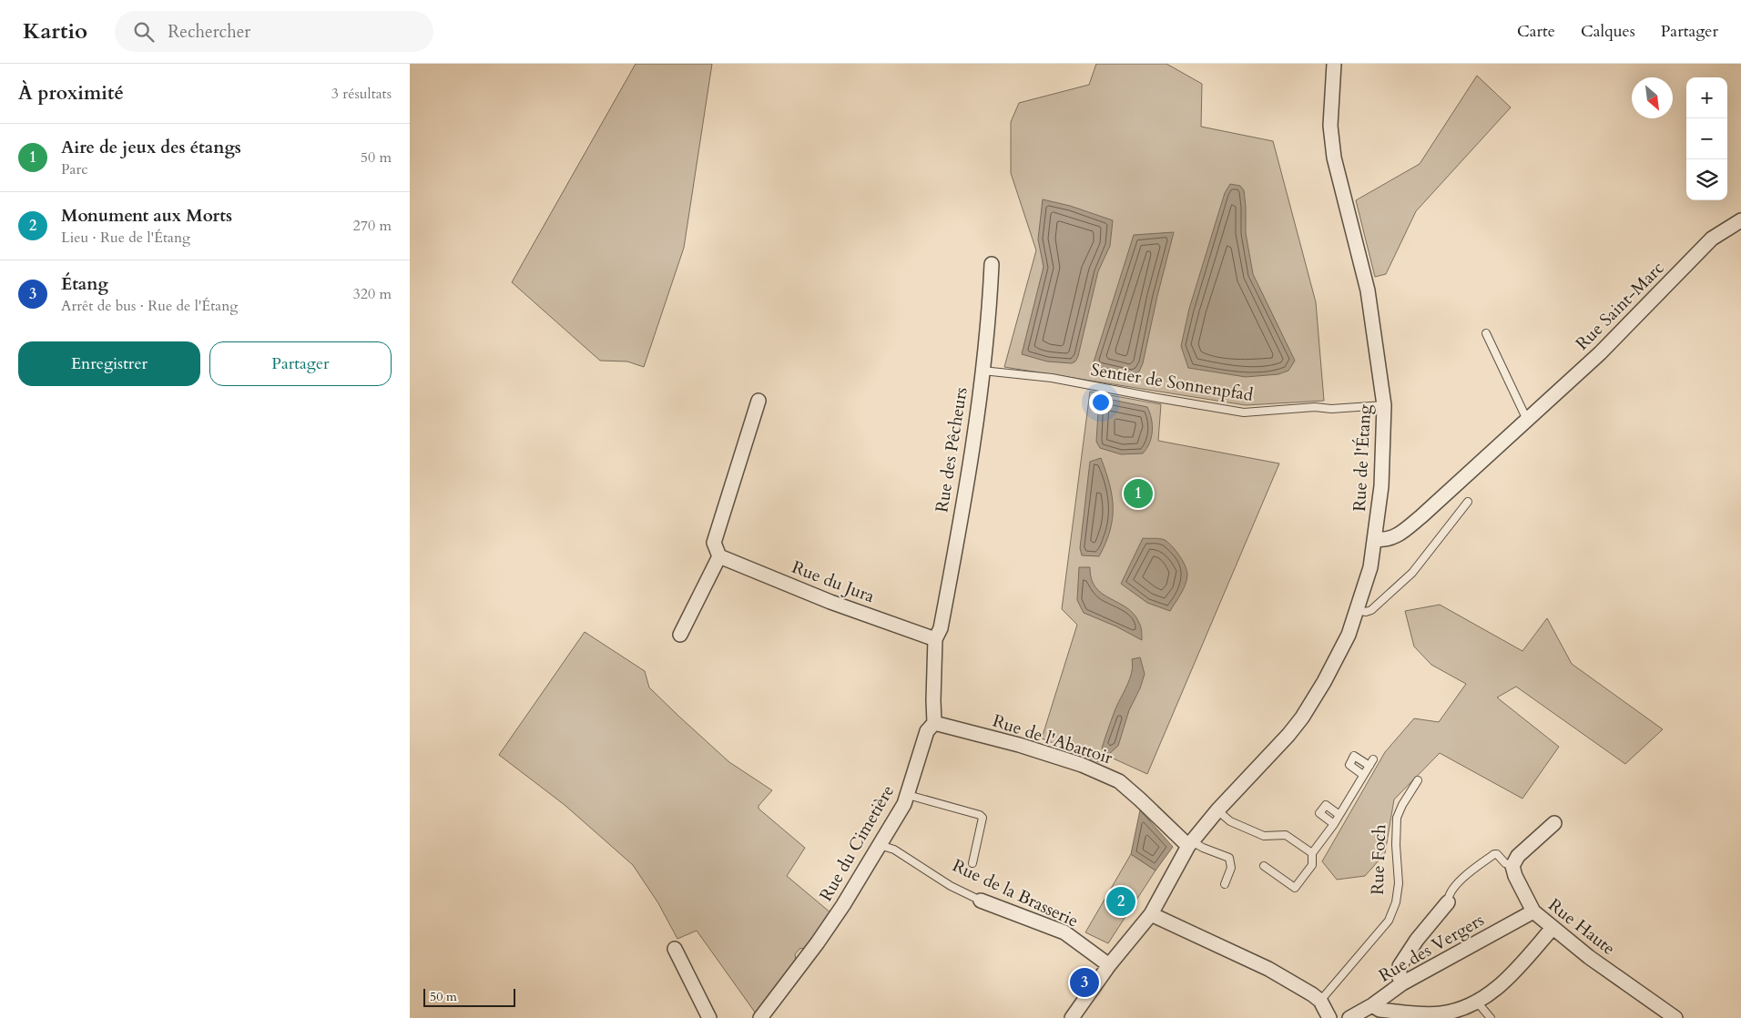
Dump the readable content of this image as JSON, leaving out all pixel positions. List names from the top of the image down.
{
  "streets": {
    "street": [
      "Rue Saint-Marc",
      "Rue des Pêcheurs",
      "Rue de l'Étang",
      "Rue du Jura",
      "Rue de l'Abattoir",
      "Rue du Cimetière",
      "Rue de la Brasserie",
      "Rue Haute",
      "Rue des Vergers"
    ],
    "lane": ["Sentier de Sonnenpfad", "Rue Foch"]
  },
  "crossings": [
    ["Rue Saint-Marc", "Rue de l'Étang"],
    ["Sentier de Sonnenpfad", "Rue des Pêcheurs"],
    ["Sentier de Sonnenpfad", "Rue de l'Étang"],
    ["Rue des Pêcheurs", "Rue du Jura"],
    ["Rue de l'Étang", "Rue de l'Abattoir"],
    ["Rue de l'Étang", "Rue de la Brasserie"],
    ["Rue de l'Abattoir", "Rue du Cimetière"],
    ["Rue du Cimetière", "Rue de la Brasserie"],
    ["Rue Haute", "Rue des Vergers"]
  ],
  "scale_bar": "50 m",
  "north": "bottom right",
  "page": {
    "header": "Kartio",
    "search": "Rechercher",
    "nav": ["Carte", "Calques", "Partager"],
    "heading": ["À proximité", "3 résultats"],
    "map_buttons": ["+", "−"],
    "list": [
      {
        "mark": "1",
        "name": "Aire de jeux des étangs",
        "note": "Parc",
        "value": "50 m"
      },
      {
        "mark": "2",
        "name": "Monument aux Morts",
        "note": "Lieu · Rue de l'Étang",
        "value": "270 m"
      },
      {
        "mark": "3",
        "name": "Étang",
        "note": "Arrêt de bus · Rue de l'Étang",
        "value": "320 m"
      }
    ],
    "buttons": ["Enregistrer", "Partager"],
    "pins": ["1", "2", "3"],
    "scale": "50 m"
  }
}
